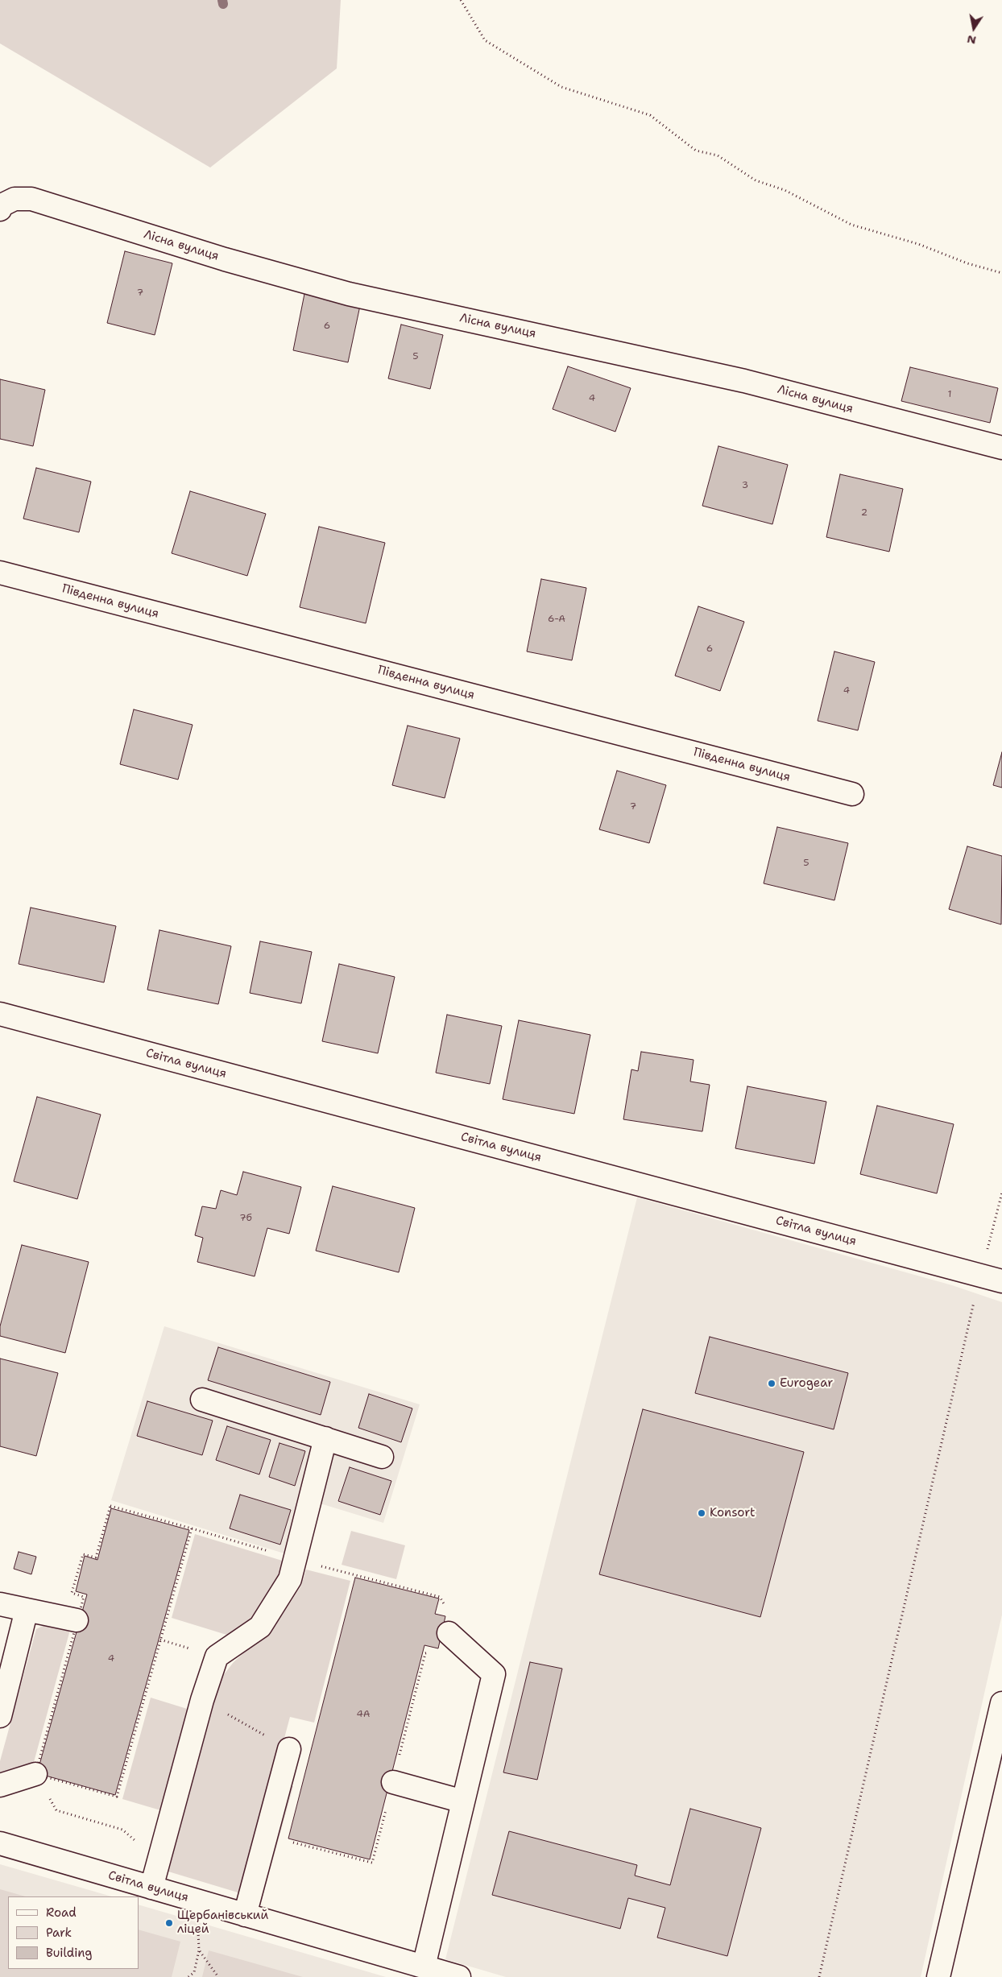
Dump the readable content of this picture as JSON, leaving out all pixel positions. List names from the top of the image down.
{
  "streets": {
    "street": ["Лісна вулиця", "Південна вулиця", "Світла вулиця"]
  },
  "places": ["Eurogear", "Konsort", "Щербанівський ліцей"],
  "house_numbers": [
    "7",
    "6",
    "5",
    "1",
    "4",
    "3",
    "2",
    "6-А",
    "6",
    "4",
    "7",
    "5",
    "7б",
    "4",
    "4А"
  ],
  "legend": ["Road", "Park", "Building"],
  "north": "bottom"
}
